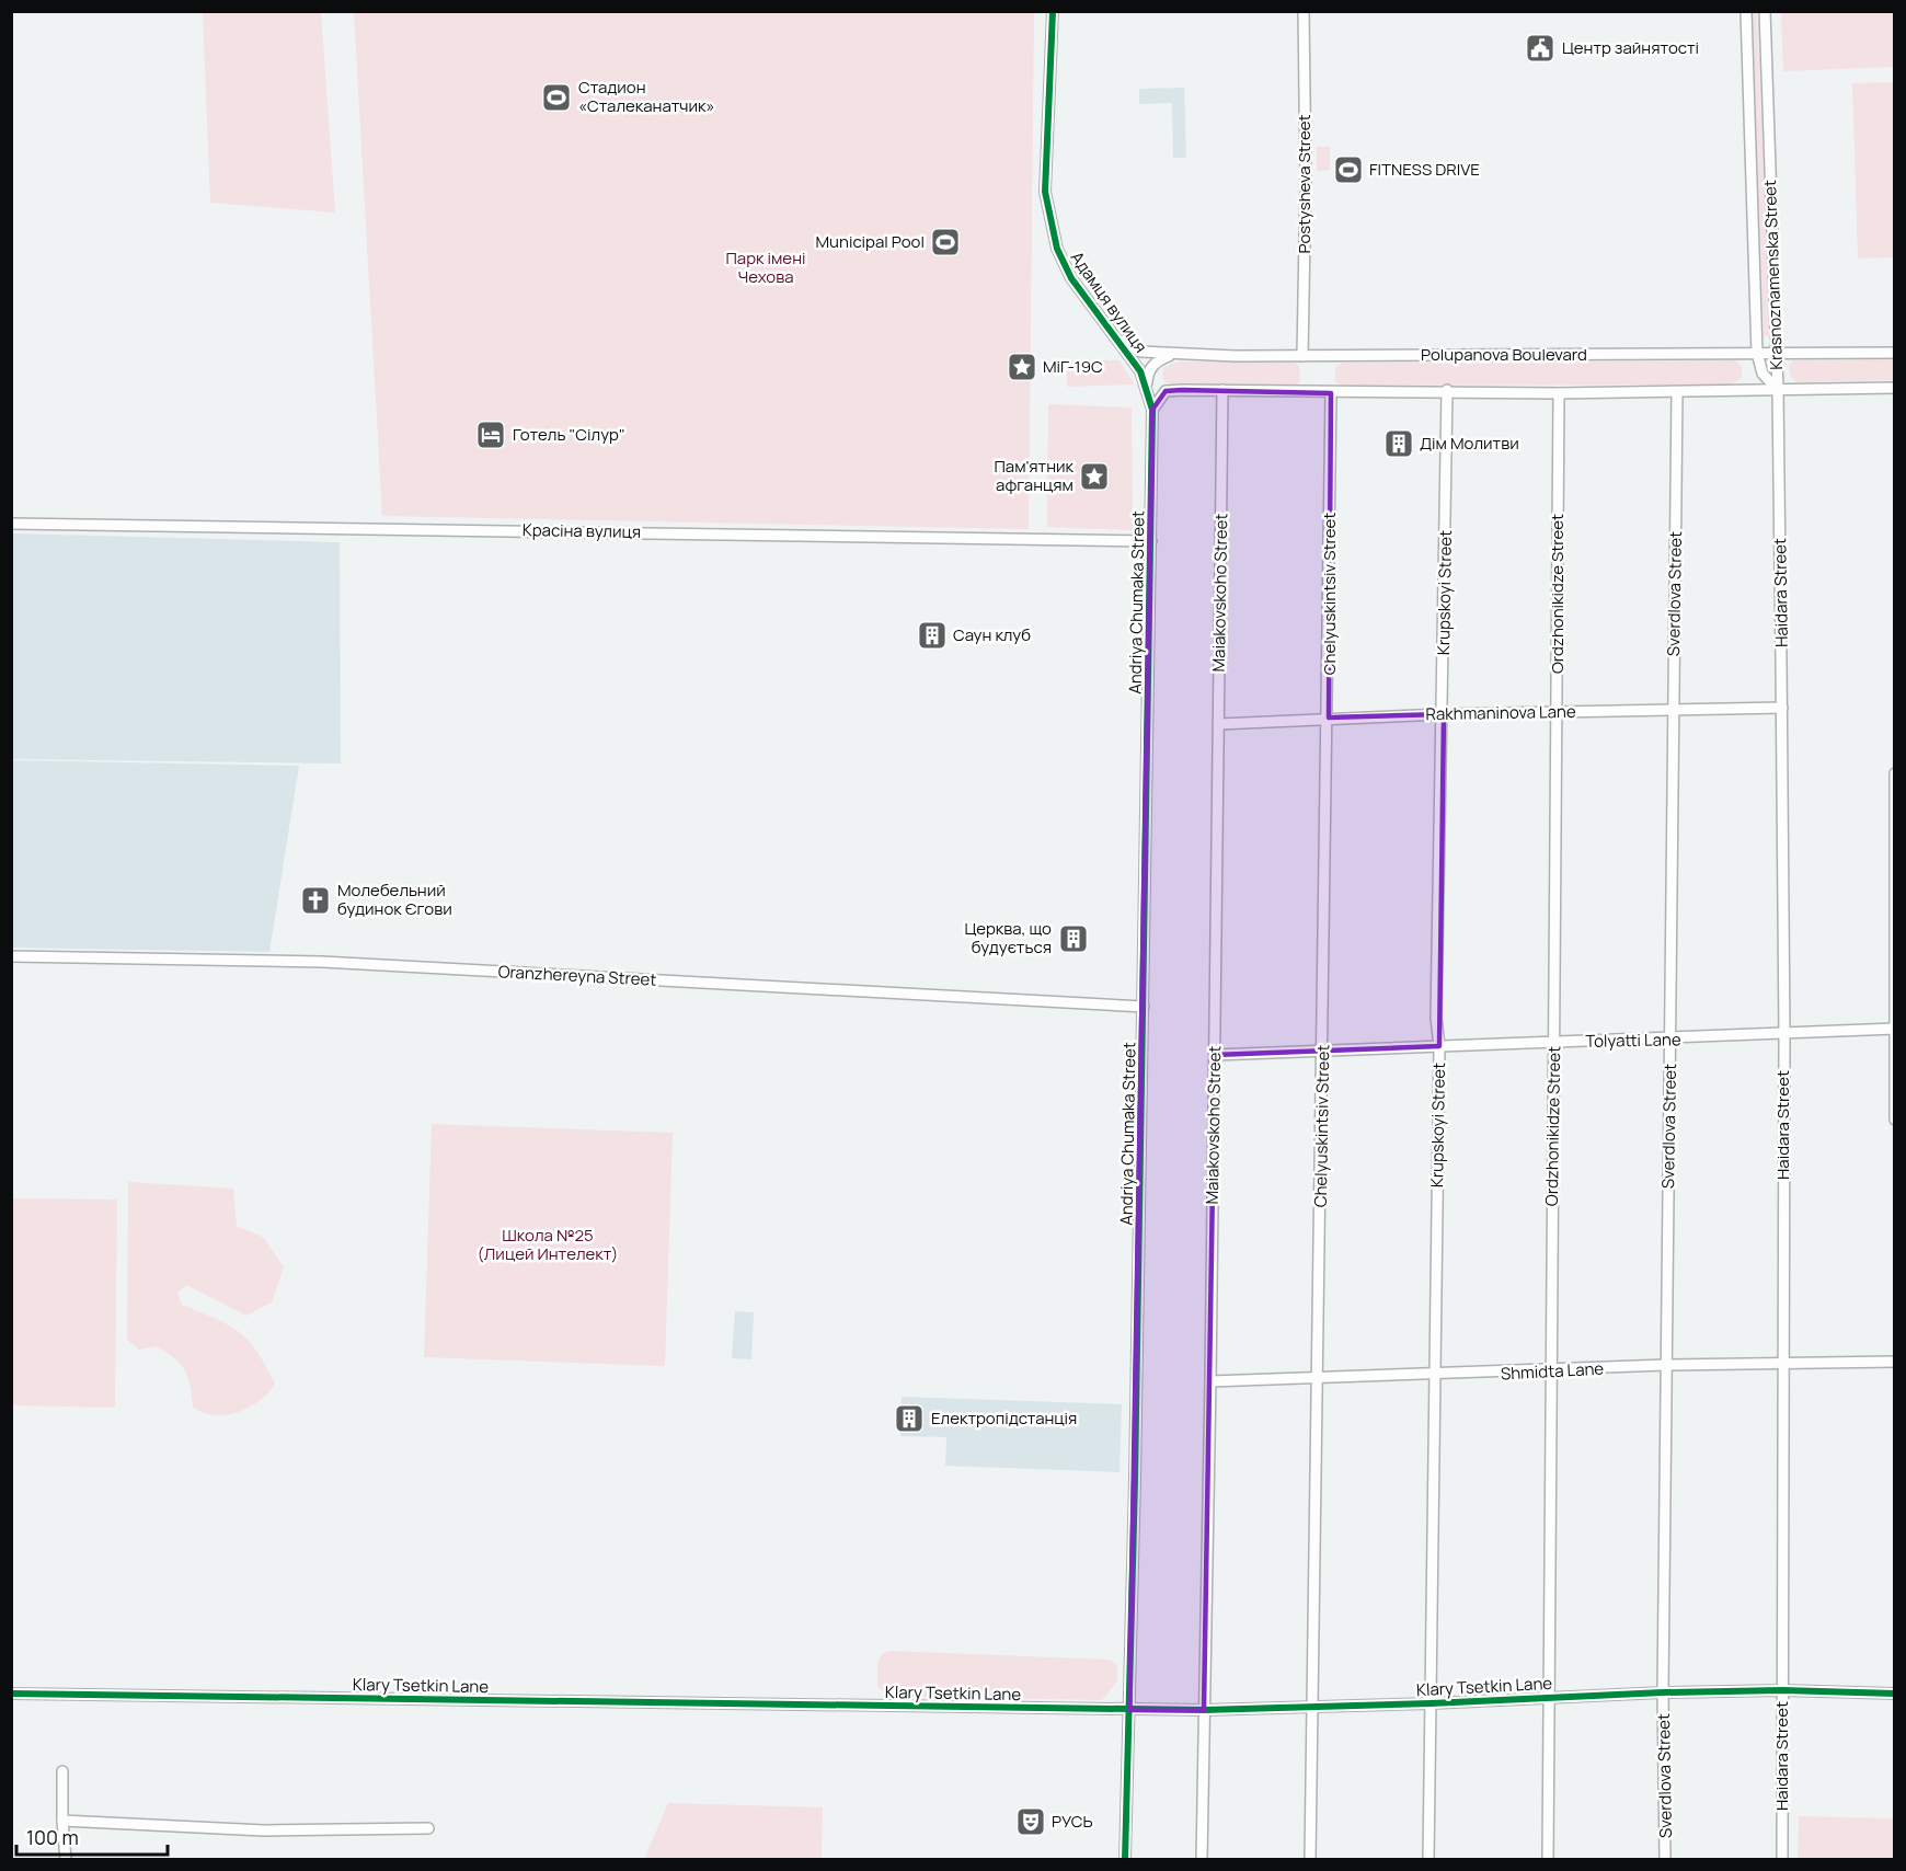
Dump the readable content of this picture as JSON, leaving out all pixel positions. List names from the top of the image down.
{
  "streets": {
    "street": [
      "Postysheva Street",
      "Krasnoznamenska Street",
      "Адамця вулиця",
      "Polupanova Boulevard",
      "Красіна вулиця",
      "Maiakovskoho Street",
      "Krupskoyi Street",
      "Haidara Street",
      "Chelyuskintsiv Street",
      "Ordzhonikidze Street",
      "Sverdlova Street",
      "Andriya Chumaka Street",
      "Rakhmaninova Lane",
      "Oranzhereyna Street",
      "Tolyatti Lane",
      "Shmidta Lane",
      "Klary Tsetkin Lane"
    ]
  },
  "crossings": [
    ["Postysheva Street", "Polupanova Boulevard"],
    ["Krasnoznamenska Street", "Polupanova Boulevard"],
    ["Krasnoznamenska Street", "Haidara Street"],
    ["Адамця вулиця", "Polupanova Boulevard"],
    ["Адамця вулиця", "Andriya Chumaka Street"],
    ["Красіна вулиця", "Andriya Chumaka Street"],
    ["Maiakovskoho Street", "Rakhmaninova Lane"],
    ["Maiakovskoho Street", "Tolyatti Lane"],
    ["Maiakovskoho Street", "Shmidta Lane"],
    ["Maiakovskoho Street", "Klary Tsetkin Lane"],
    ["Krupskoyi Street", "Rakhmaninova Lane"],
    ["Krupskoyi Street", "Tolyatti Lane"],
    ["Krupskoyi Street", "Shmidta Lane"],
    ["Krupskoyi Street", "Klary Tsetkin Lane"],
    ["Haidara Street", "Rakhmaninova Lane"],
    ["Haidara Street", "Tolyatti Lane"],
    ["Haidara Street", "Shmidta Lane"],
    ["Haidara Street", "Klary Tsetkin Lane"],
    ["Chelyuskintsiv Street", "Rakhmaninova Lane"],
    ["Chelyuskintsiv Street", "Tolyatti Lane"],
    ["Chelyuskintsiv Street", "Shmidta Lane"],
    ["Chelyuskintsiv Street", "Klary Tsetkin Lane"],
    ["Ordzhonikidze Street", "Rakhmaninova Lane"],
    ["Ordzhonikidze Street", "Tolyatti Lane"],
    ["Ordzhonikidze Street", "Shmidta Lane"],
    ["Ordzhonikidze Street", "Klary Tsetkin Lane"],
    ["Sverdlova Street", "Rakhmaninova Lane"],
    ["Sverdlova Street", "Tolyatti Lane"],
    ["Sverdlova Street", "Shmidta Lane"],
    ["Sverdlova Street", "Klary Tsetkin Lane"],
    ["Andriya Chumaka Street", "Oranzhereyna Street"],
    ["Andriya Chumaka Street", "Klary Tsetkin Lane"]
  ],
  "parks": ["Парк імені Чехова", "Школа №25 (Лицей Интелект)"],
  "places": {
    "public building": ["Центр зайнятості"],
    "sports": ["Стадион «Сталеканатчик»", "FITNESS DRIVE", "Municipal Pool"],
    "place": ["МіГ-19С", "Пам'ятник афганцям"],
    "hotel": ["Готель \"Сілур\""],
    "building": [
      "Дім Молитви",
      "Саун клуб",
      "Церква, що будується",
      "Електропідстанція"
    ],
    "church": ["Молебельний будинок Єгови"],
    "theatre": ["РУСЬ"]
  },
  "scale_bar": "100 m"
}
